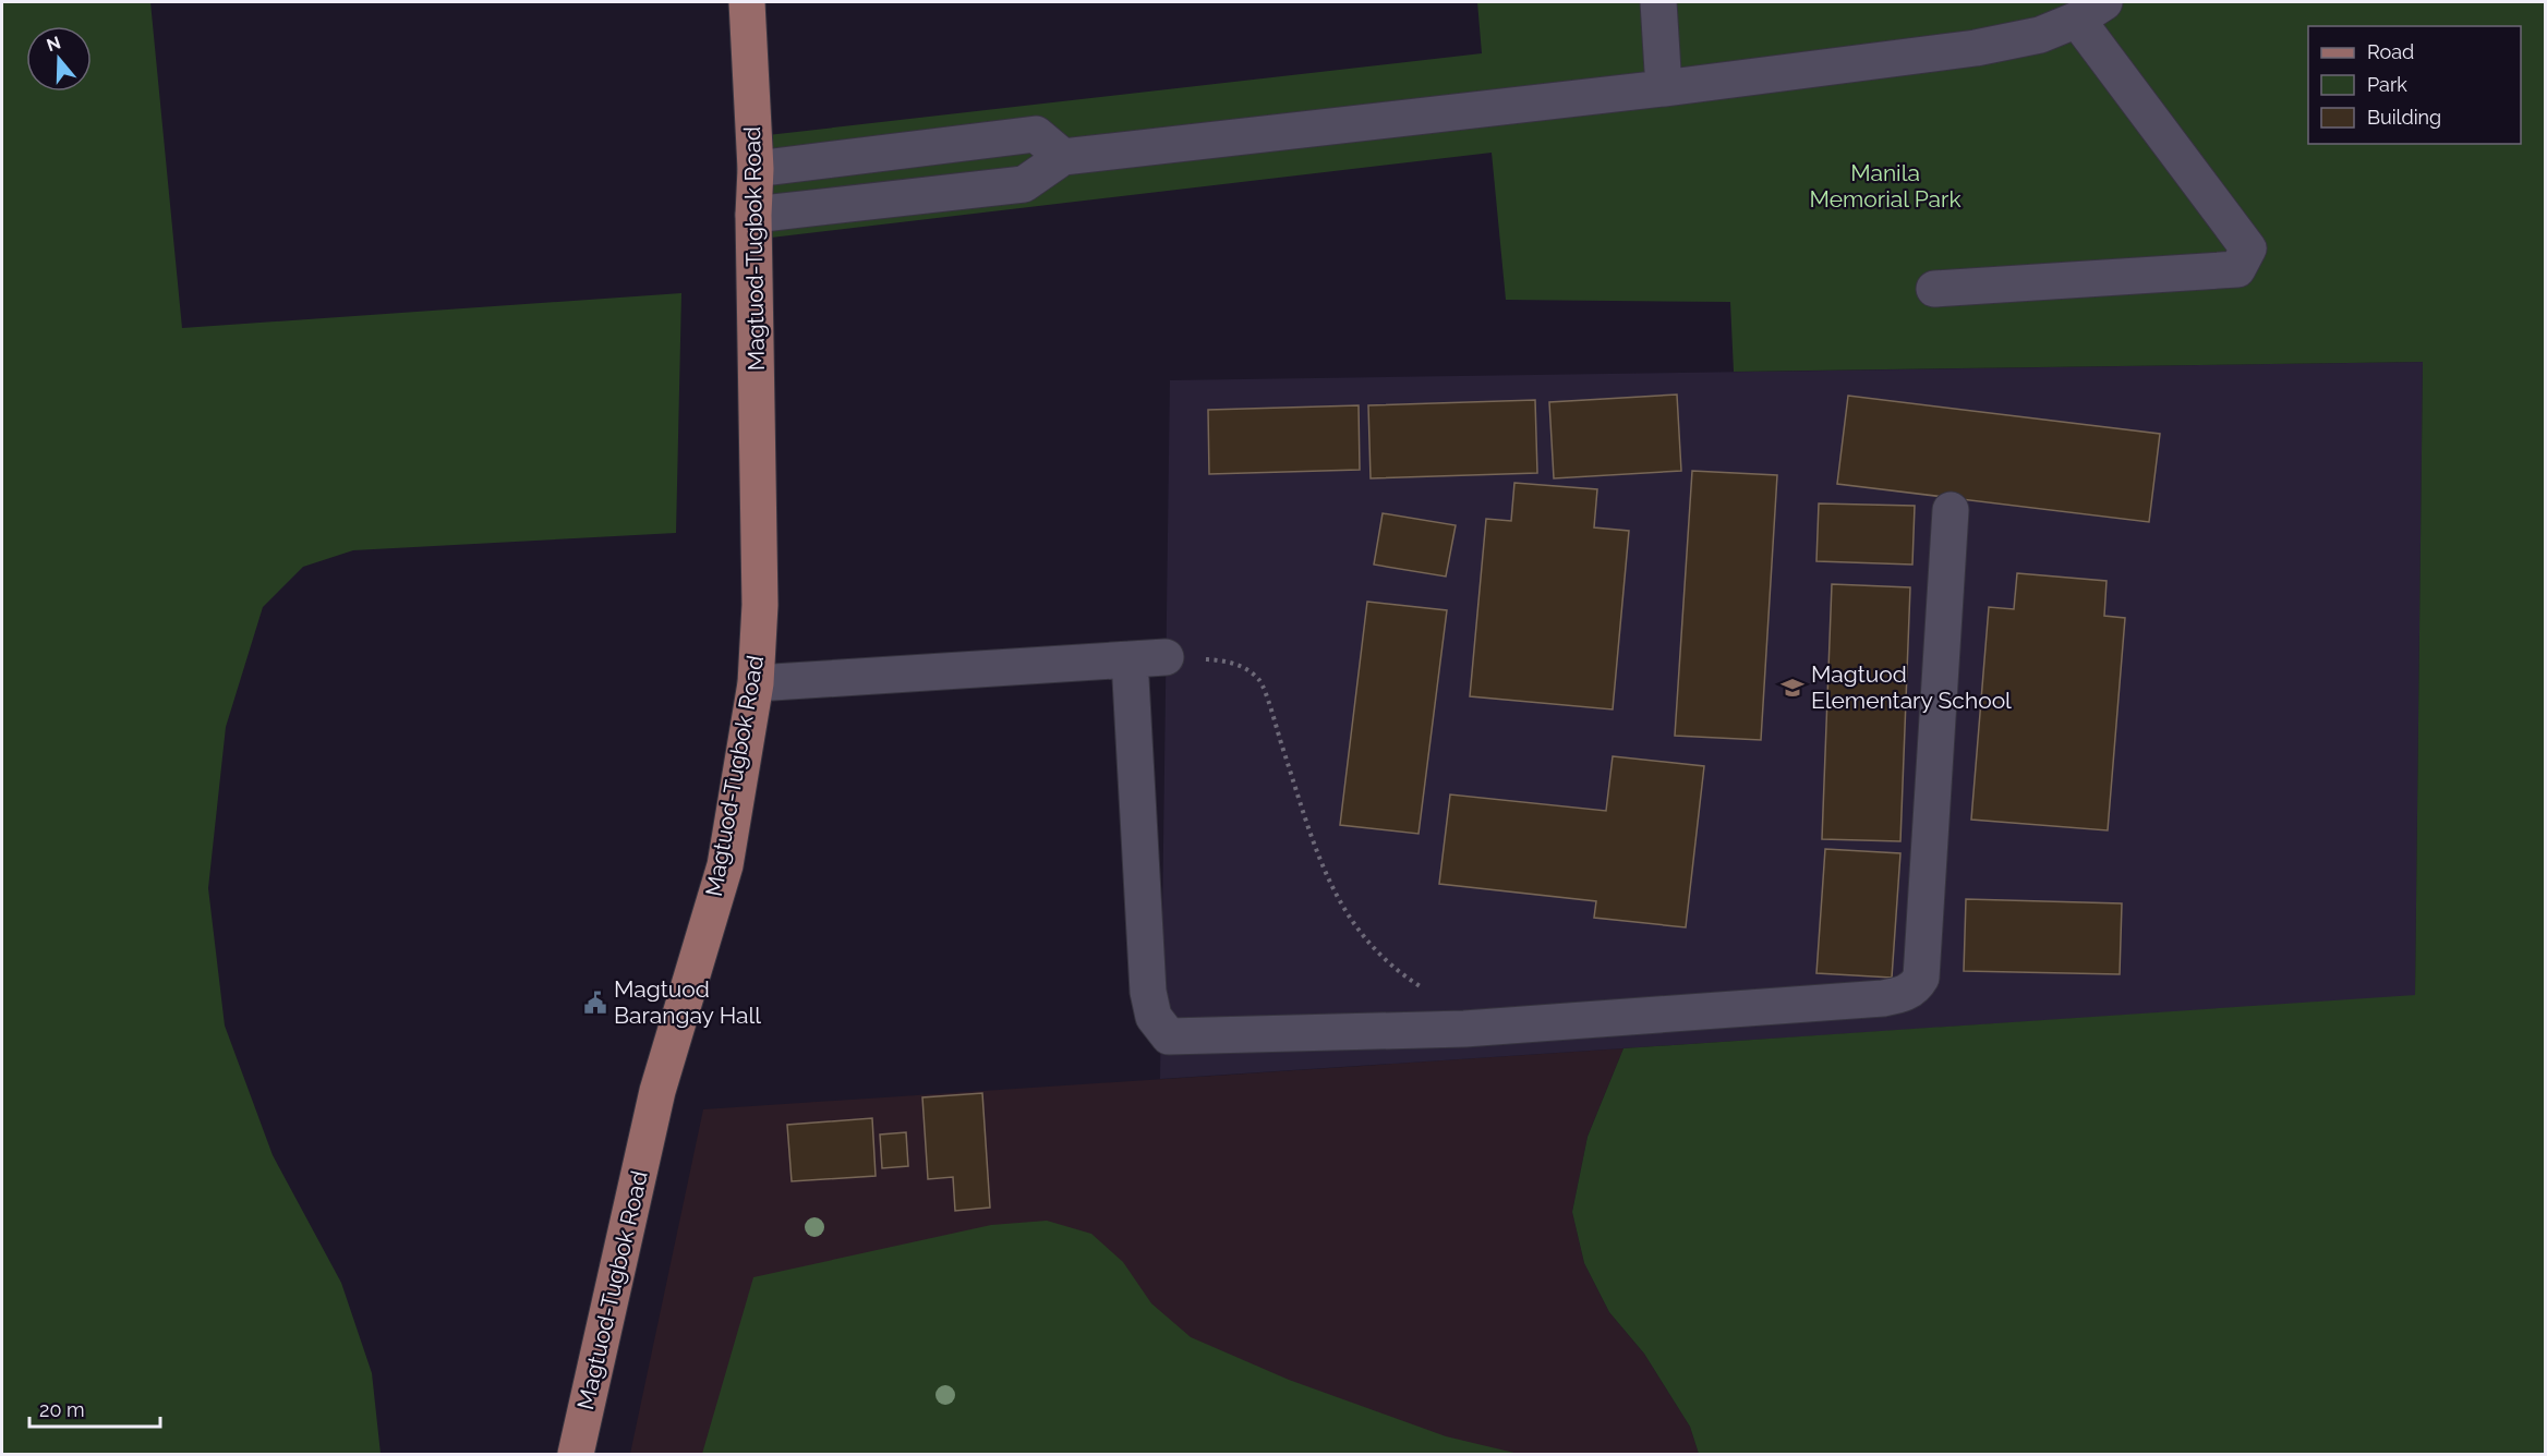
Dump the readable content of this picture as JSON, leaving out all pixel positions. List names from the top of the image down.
{
  "streets": {
    "main road": ["Magtuod-Tugbok Road"]
  },
  "parks": ["Manila Memorial Park"],
  "places": {
    "school or university": ["Magtuod Elementary School"],
    "public building": ["Magtuod Barangay Hall"]
  },
  "legend": ["Road", "Park", "Building"],
  "scale_bar": "20 m",
  "north": "top"
}
